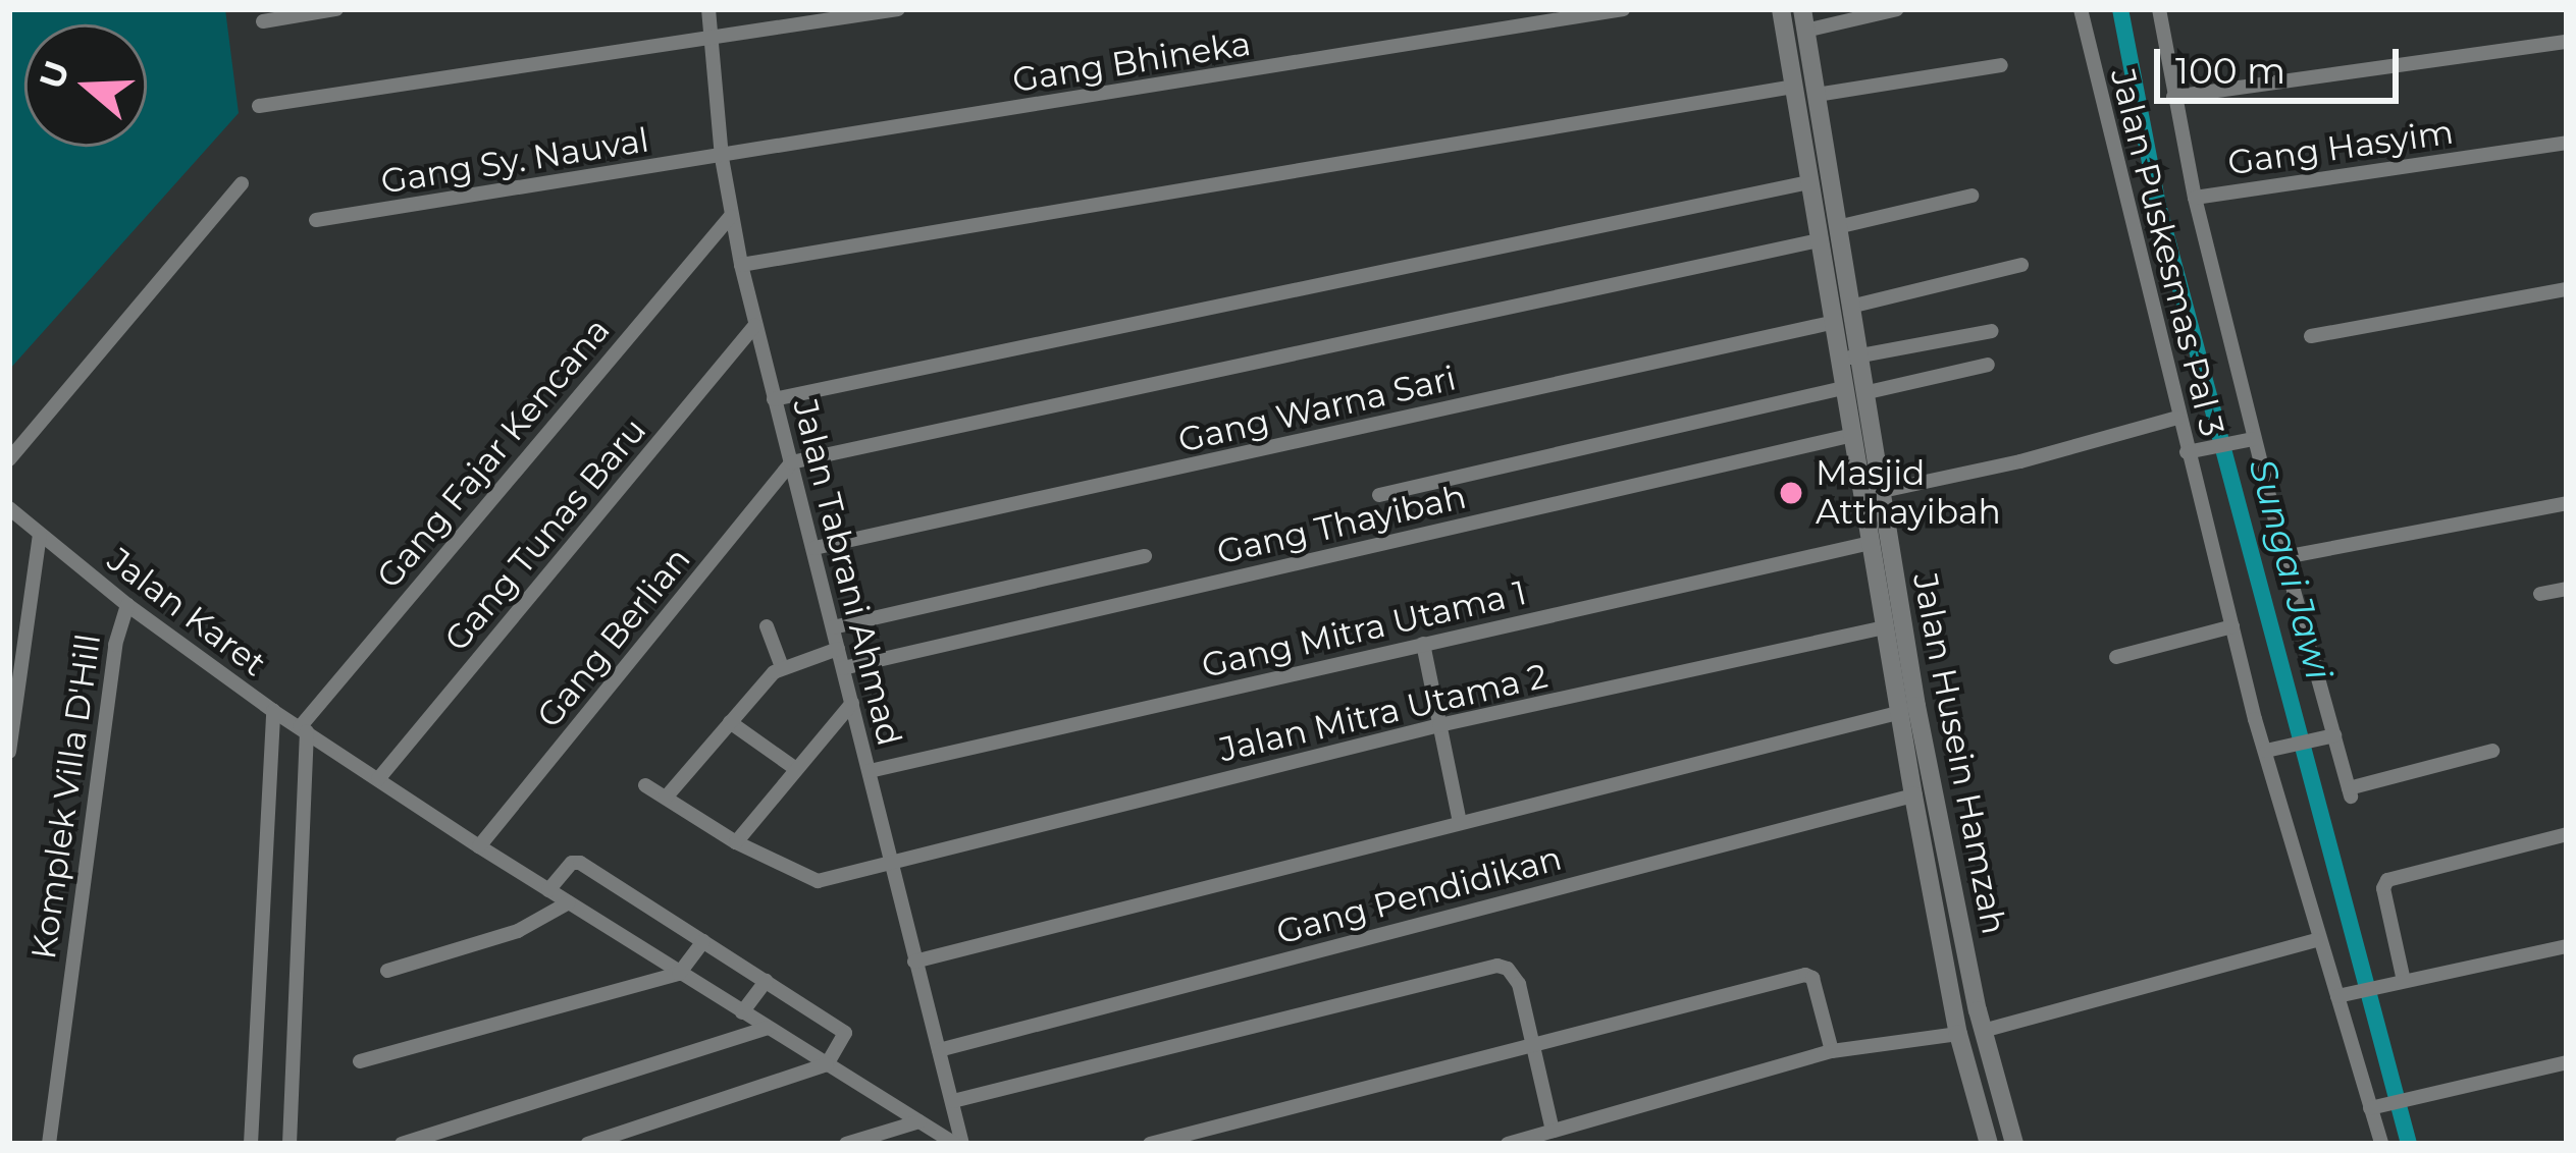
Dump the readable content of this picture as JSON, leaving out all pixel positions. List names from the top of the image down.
{
  "streets": {
    "street": [
      "Gang Bhineka",
      "Gang Hasyim",
      "Gang Sy. Nauval",
      "Jalan Puskesmas Pal 3",
      "Gang Warna Sari",
      "Gang Fajar Kencana",
      "Gang Thayibah",
      "Gang Tunas Baru",
      "Jalan Tabrani Ahmad",
      "Jalan Karet",
      "Gang Mitra Utama 1",
      "Gang Berlian",
      "Jalan Mitra Utama 2",
      "Jalan Husein Hamzah",
      "Komplek Villa D'Hill",
      "Gang Pendidikan"
    ]
  },
  "crossings": [
    ["Gang Bhineka", "Gang Sy. Nauval"],
    ["Gang Bhineka", "Jalan Tabrani Ahmad"],
    ["Gang Sy. Nauval", "Jalan Tabrani Ahmad"],
    ["Gang Warna Sari", "Jalan Tabrani Ahmad"],
    ["Gang Warna Sari", "Jalan Husein Hamzah"],
    ["Gang Fajar Kencana", "Jalan Tabrani Ahmad"],
    ["Gang Fajar Kencana", "Jalan Karet"],
    ["Gang Thayibah", "Jalan Tabrani Ahmad"],
    ["Gang Thayibah", "Jalan Husein Hamzah"],
    ["Gang Tunas Baru", "Jalan Tabrani Ahmad"],
    ["Gang Tunas Baru", "Jalan Karet"],
    ["Jalan Tabrani Ahmad", "Jalan Karet"],
    ["Jalan Tabrani Ahmad", "Gang Mitra Utama 1"],
    ["Jalan Tabrani Ahmad", "Gang Berlian"],
    ["Jalan Tabrani Ahmad", "Jalan Mitra Utama 2"],
    ["Jalan Tabrani Ahmad", "Gang Pendidikan"],
    ["Jalan Karet", "Gang Berlian"],
    ["Jalan Karet", "Komplek Villa D'Hill"],
    ["Gang Mitra Utama 1", "Jalan Husein Hamzah"],
    ["Jalan Mitra Utama 2", "Jalan Husein Hamzah"],
    ["Jalan Husein Hamzah", "Gang Pendidikan"]
  ],
  "water": ["Sungai Jawi"],
  "places": ["Masjid Atthayibah"],
  "scale_bar": "100 m",
  "north": "left"
}
